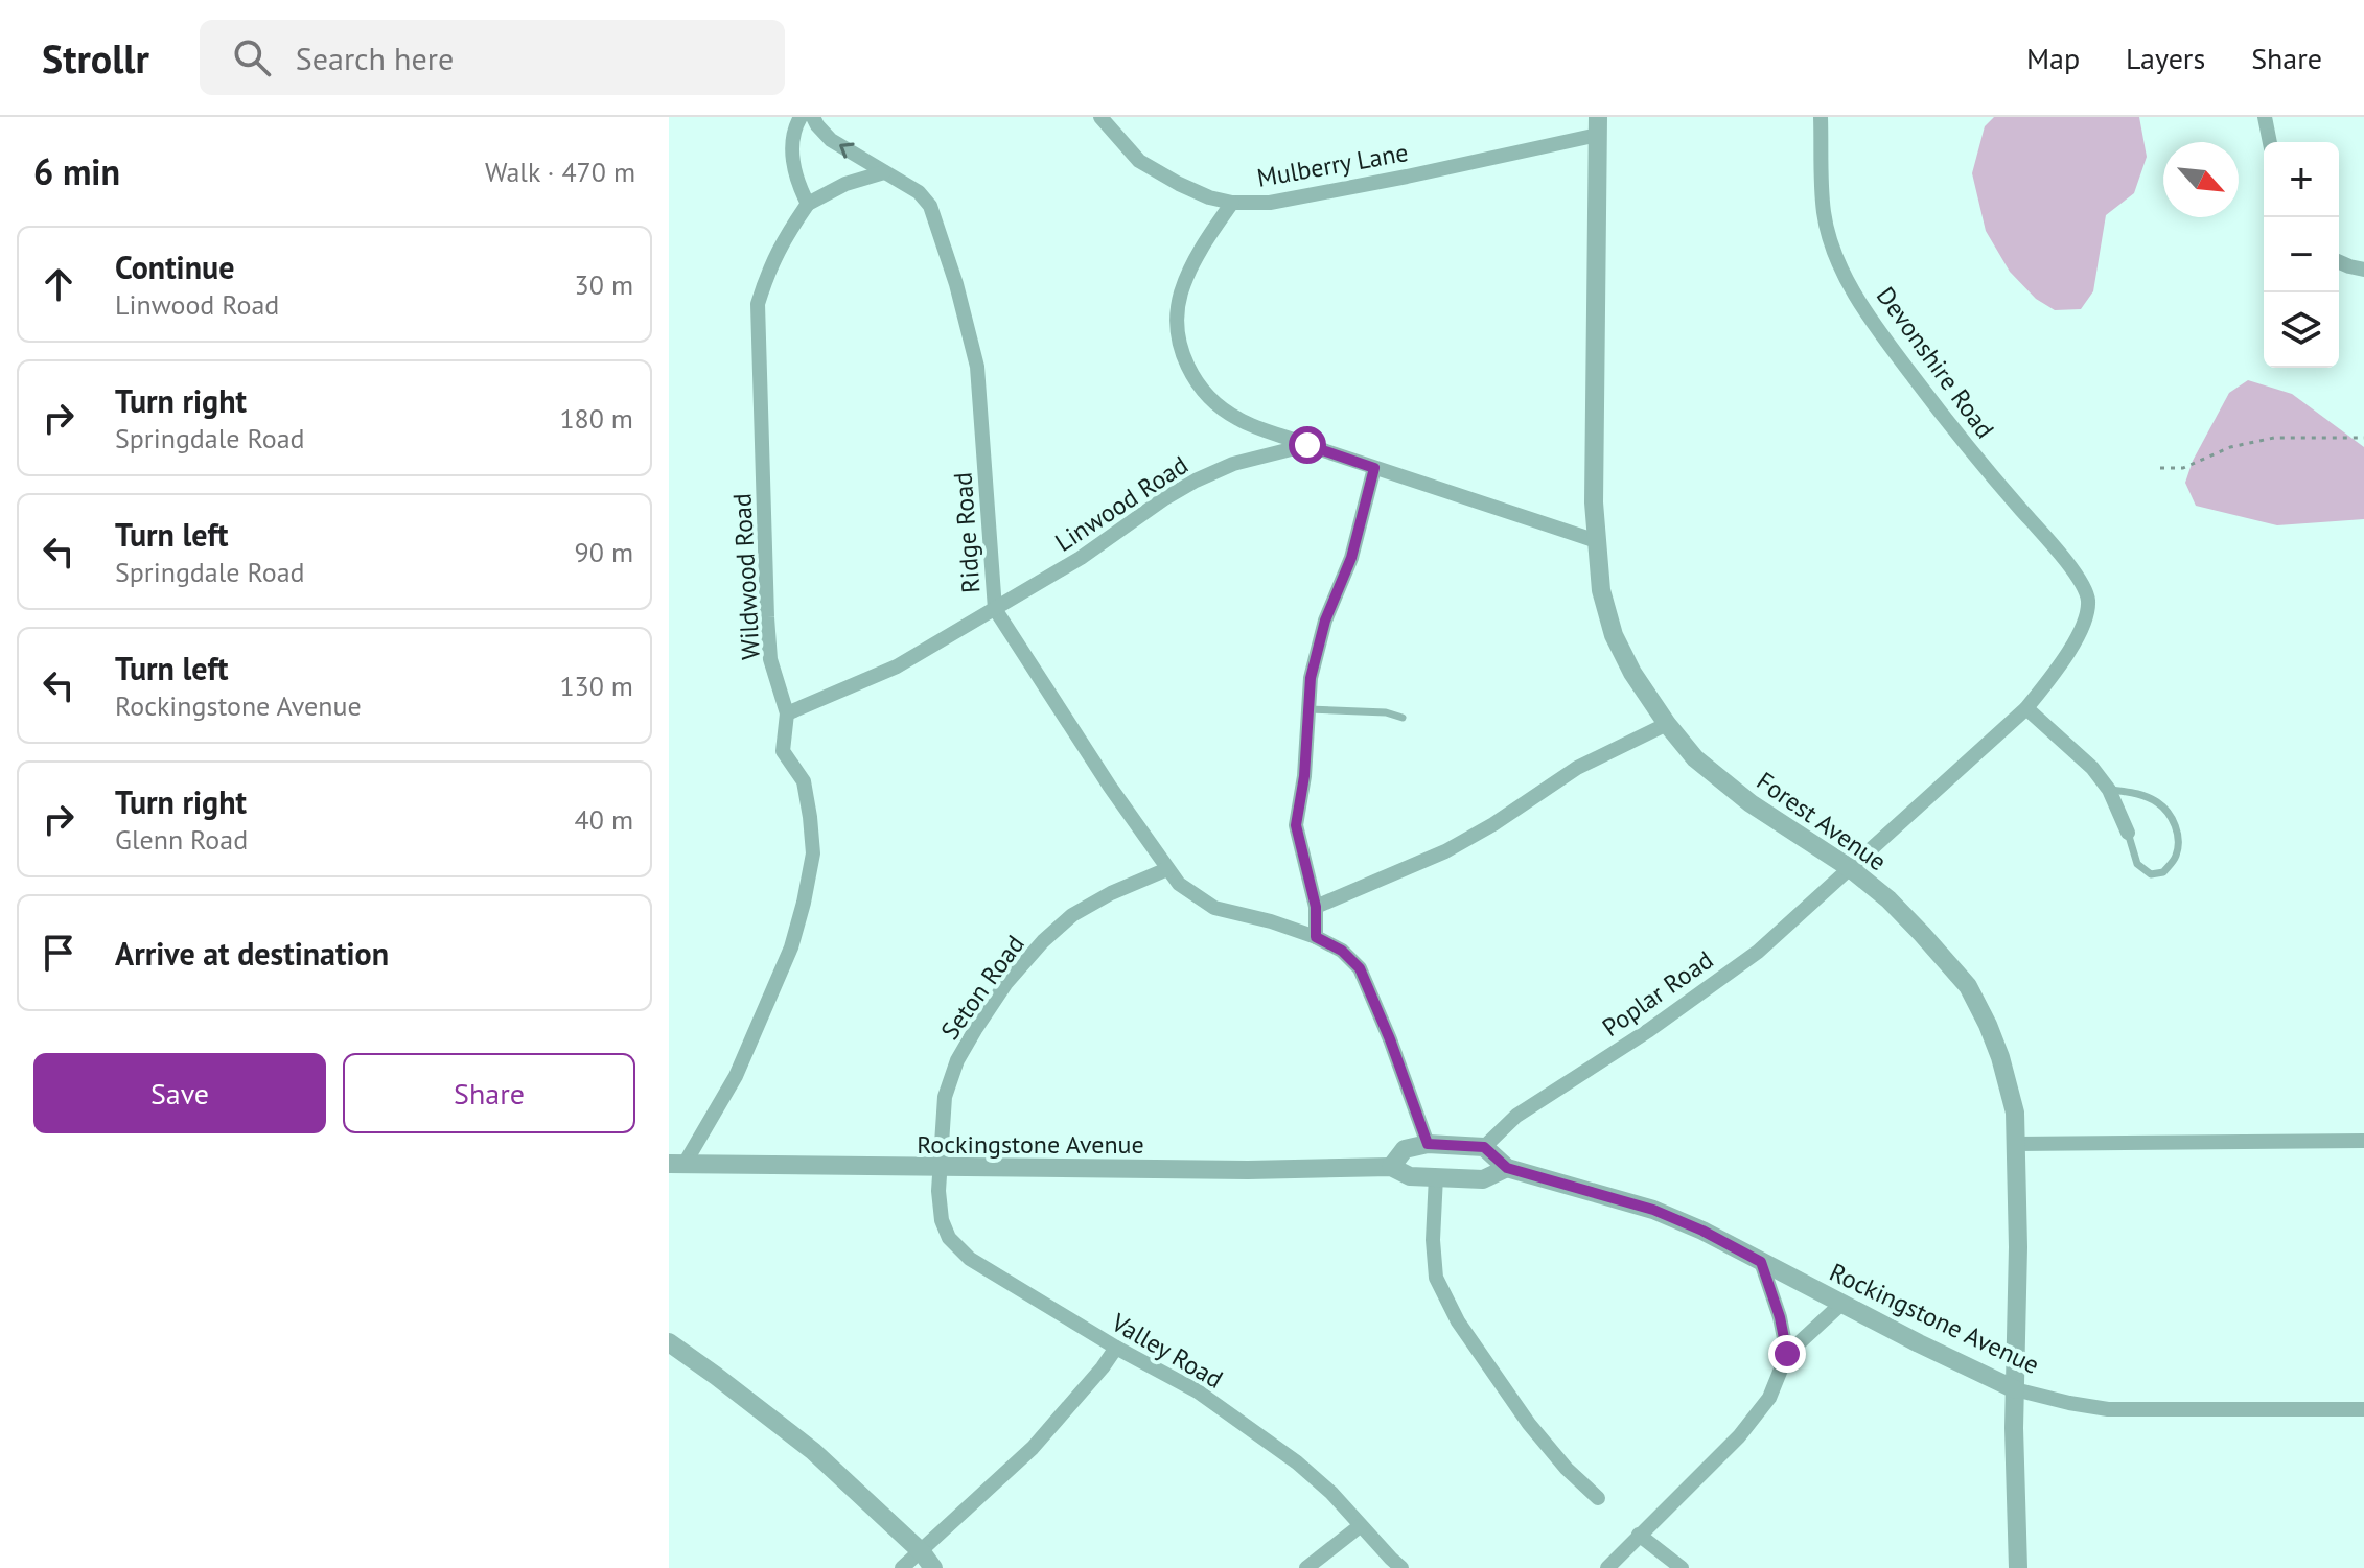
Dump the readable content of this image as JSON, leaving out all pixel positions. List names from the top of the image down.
{
  "streets": {
    "street": [
      "Mulberry Lane",
      "Devonshire Road",
      "Linwood Road",
      "Ridge Road",
      "Wildwood Road",
      "Forest Avenue",
      "Seton Road",
      "Poplar Road",
      "Rockingstone Avenue",
      "Valley Road"
    ]
  },
  "crossings": [
    ["Mulberry Lane", "Forest Avenue"],
    ["Devonshire Road", "Poplar Road"],
    ["Linwood Road", "Ridge Road"],
    ["Linwood Road", "Wildwood Road"],
    ["Ridge Road", "Seton Road"],
    ["Wildwood Road", "Rockingstone Avenue"],
    ["Forest Avenue", "Poplar Road"],
    ["Forest Avenue", "Rockingstone Avenue"],
    ["Seton Road", "Rockingstone Avenue"],
    ["Seton Road", "Valley Road"],
    ["Poplar Road", "Rockingstone Avenue"],
    ["Rockingstone Avenue", "Valley Road"]
  ],
  "north": "bottom right",
  "page": {
    "header": "Strollr",
    "search": "Search here",
    "nav": ["Map", "Layers", "Share"],
    "heading": ["6 min", "Walk · 470 m"],
    "map_buttons": ["+", "−"],
    "list": [
      ["Continue", "Linwood Road", "30 m"],
      ["Turn right", "Springdale Road", "180 m"],
      ["Turn left", "Springdale Road", "90 m"],
      ["Turn left", "Rockingstone Avenue", "130 m"],
      ["Turn right", "Glenn Road", "40 m"],
      "Arrive at destination"
    ],
    "buttons": ["Save", "Share"]
  }
}
